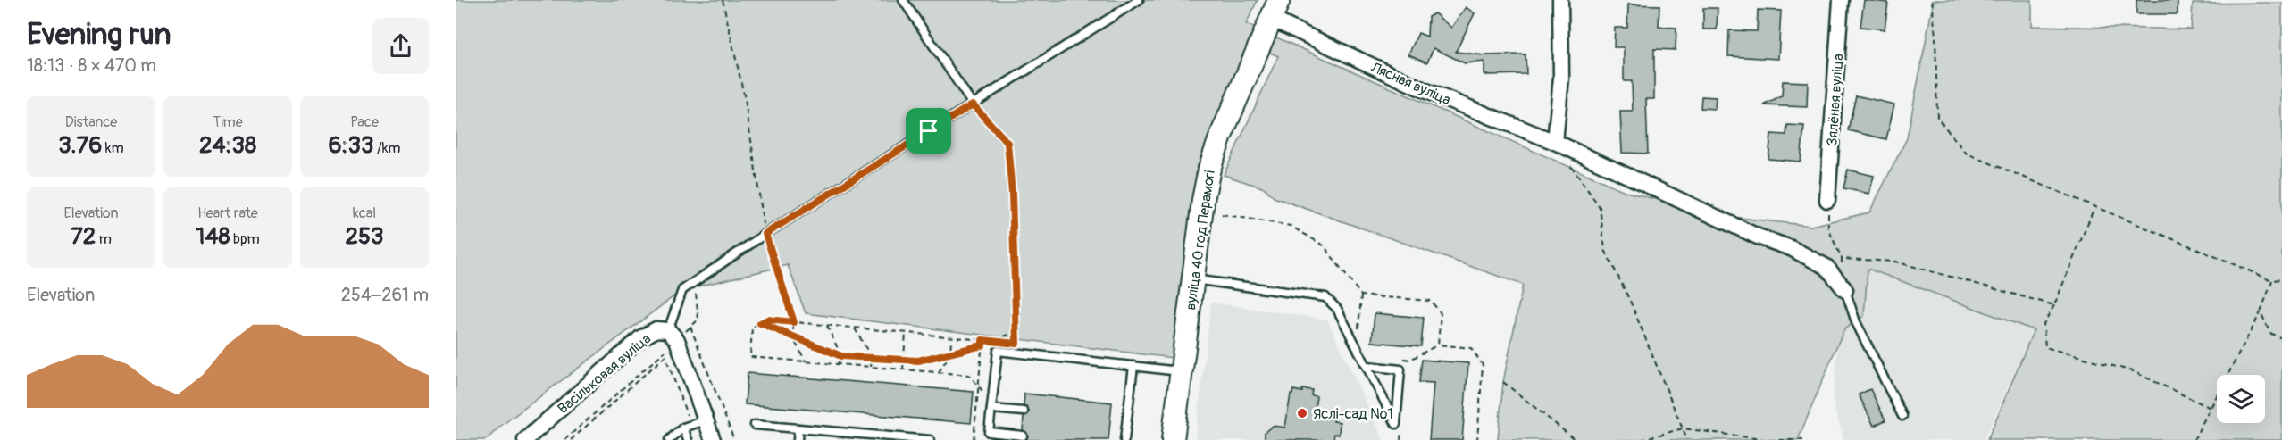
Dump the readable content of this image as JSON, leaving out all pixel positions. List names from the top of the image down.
{
  "streets": {
    "street": [
      "Лясная вуліца",
      "Зялёная вуліца",
      "вуліца 40 год Перамогі",
      "Васільковая вуліца"
    ]
  },
  "crossings": [
    ["Лясная вуліца", "вуліца 40 год Перамогі"]
  ],
  "places": ["Яслі-сад №1"],
  "page": {
    "heading": ["Evening run", "18:13 · 8 × 470 m"],
    "stats": [
      ["Distance", "3.76 km"],
      ["Time", "24:38"],
      ["Pace", "6:33 /km"],
      ["Elevation", "72 m"],
      ["Heart rate", "148 bpm"],
      ["kcal", "253"]
    ],
    "chart": ["Elevation", "254–261 m"]
  }
}
